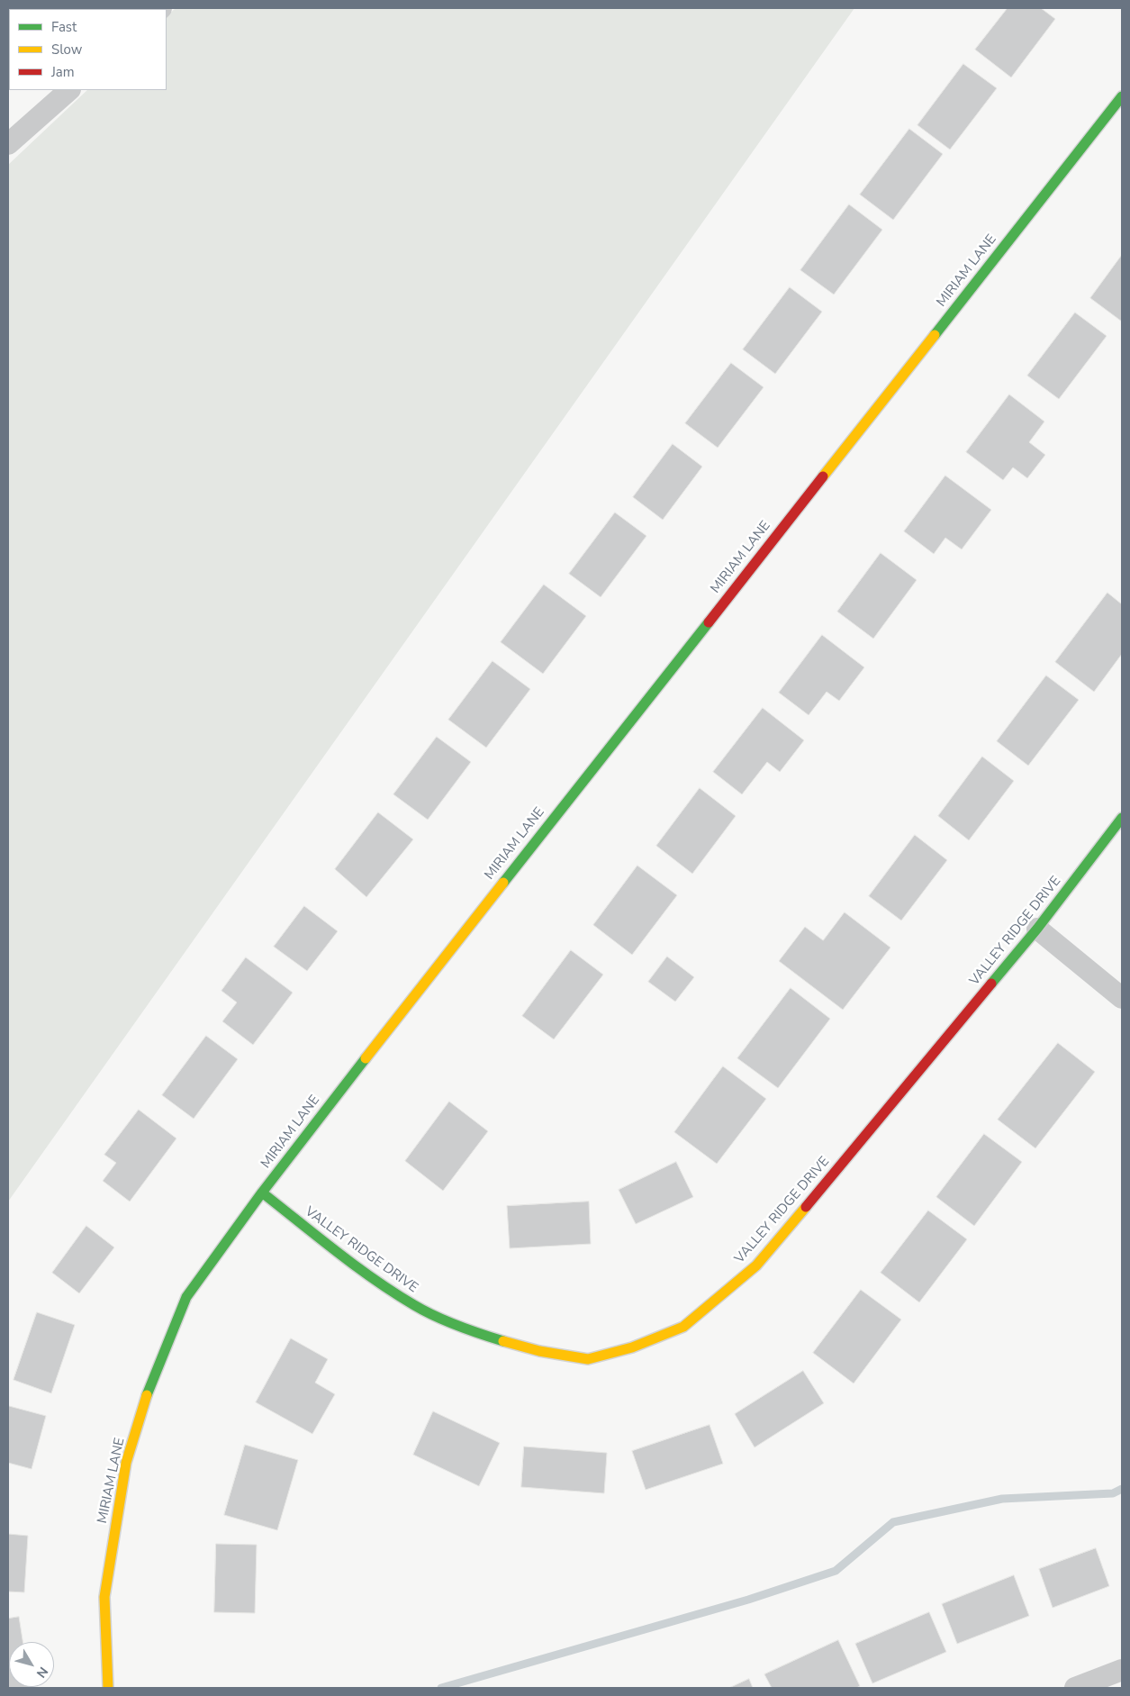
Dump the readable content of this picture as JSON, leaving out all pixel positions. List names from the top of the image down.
{
  "streets": {
    "street": ["MIRIAM LANE", "VALLEY RIDGE DRIVE"]
  },
  "crossings": [
    ["MIRIAM LANE", "VALLEY RIDGE DRIVE"]
  ],
  "legend": ["Fast", "Slow", "Jam"],
  "north": "bottom right"
}
